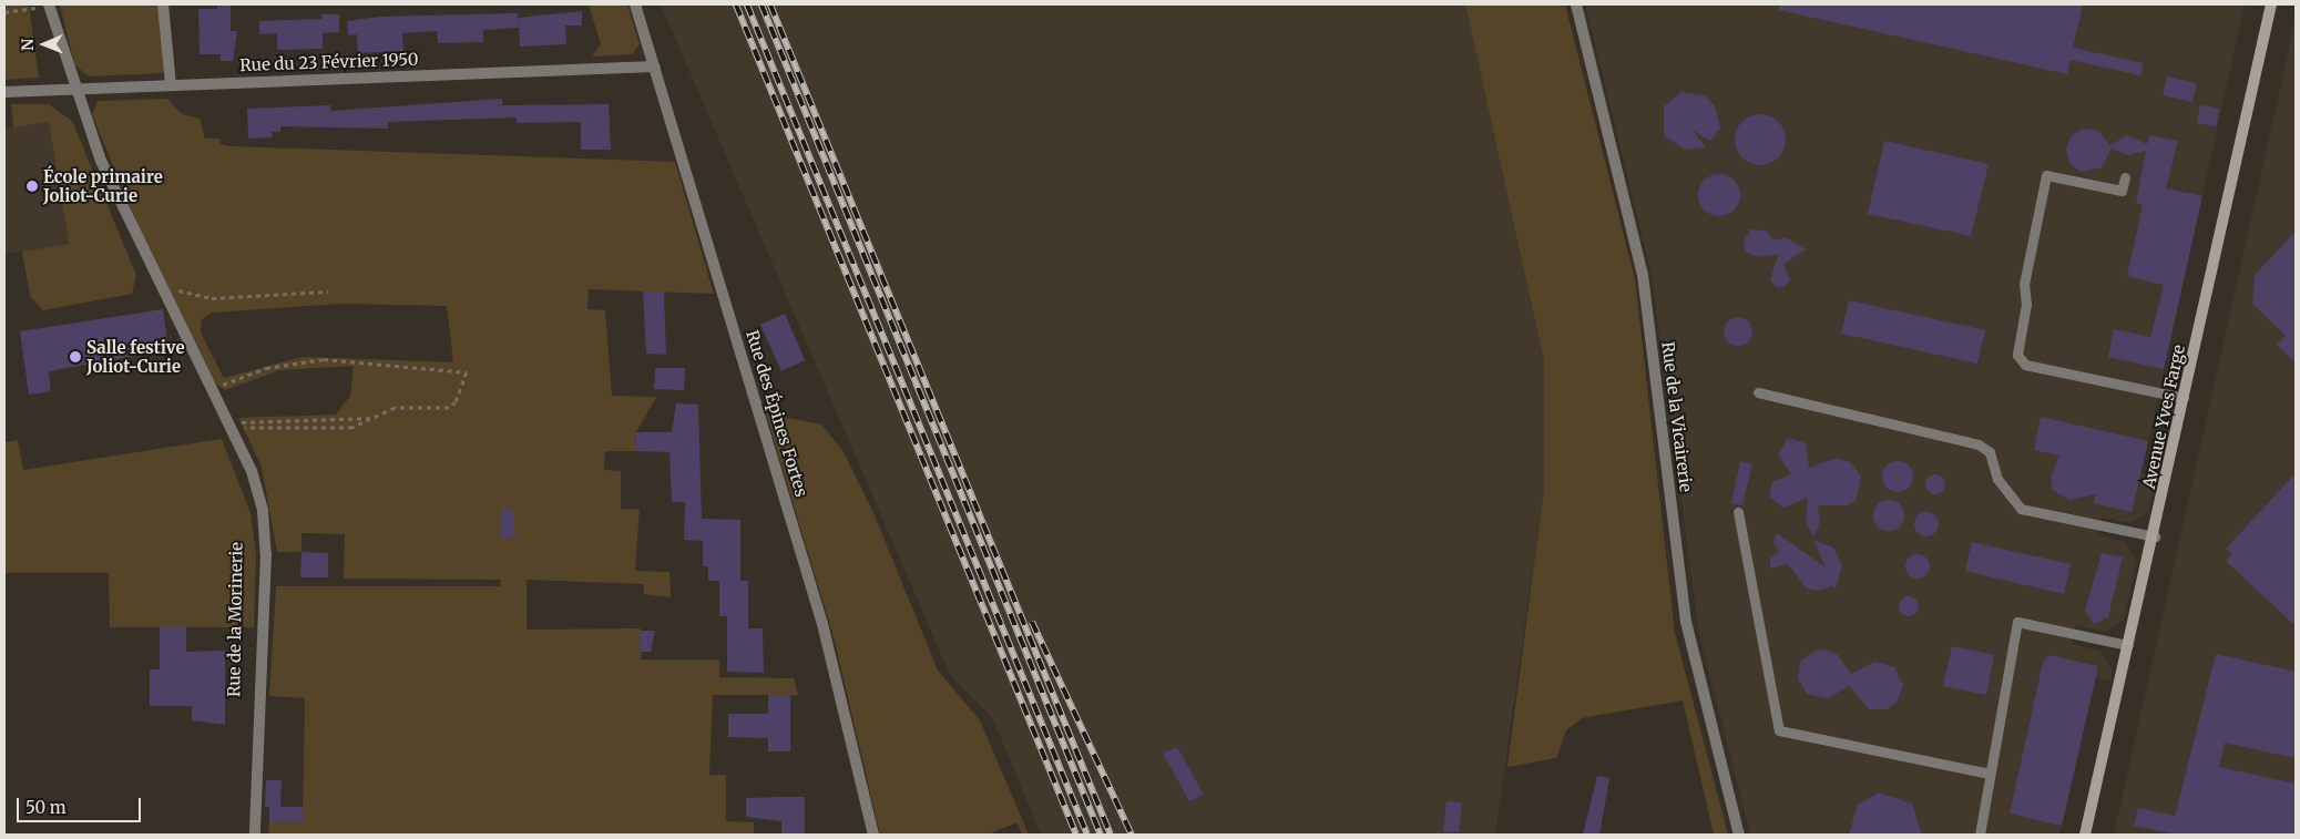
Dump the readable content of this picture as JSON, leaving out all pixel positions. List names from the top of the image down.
{
  "streets": {
    "street": [
      "Rue du 23 Février 1950",
      "Rue des Épines Fortes",
      "Rue de la Vicairerie",
      "Avenue Yves Farge",
      "Rue de la Morinerie"
    ]
  },
  "crossings": [
    ["Rue du 23 Février 1950", "Rue des Épines Fortes"],
    ["Rue du 23 Février 1950", "Rue de la Morinerie"]
  ],
  "places": ["École primaire Joliot-Curie", "Salle festive Joliot-Curie"],
  "scale_bar": "50 m",
  "north": "left"
}
